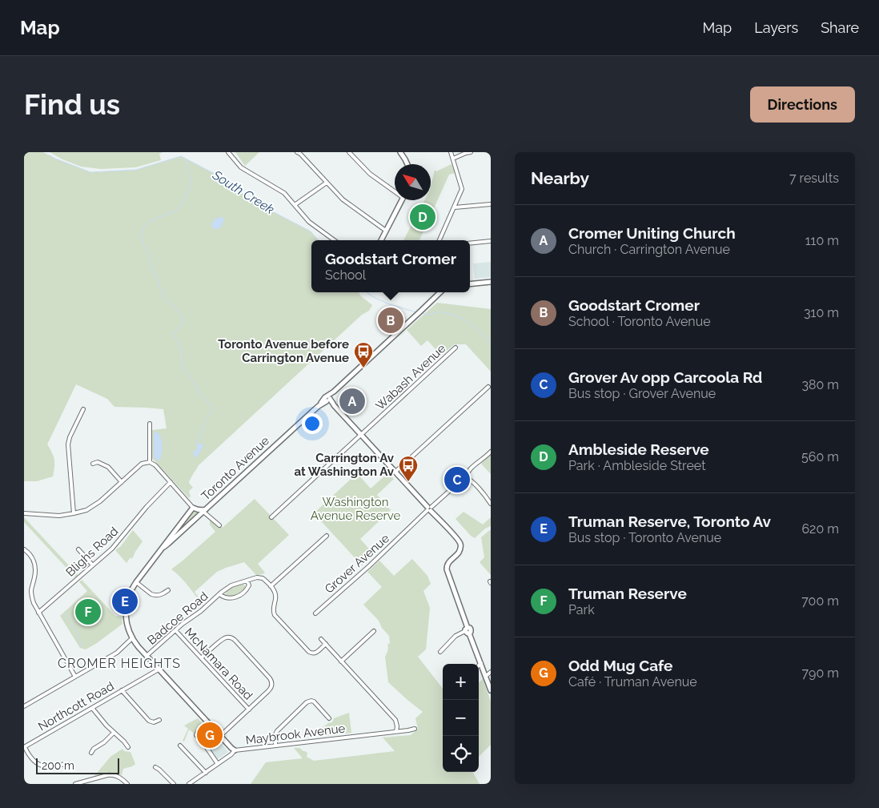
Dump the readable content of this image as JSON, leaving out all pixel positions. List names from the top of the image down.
{
  "streets": {
    "street": [
      "Wabash Avenue",
      "Toronto Avenue",
      "Blighs Road",
      "Grover Avenue",
      "Badcoe Road",
      "McNamara Road",
      "Northcott Road",
      "Maybrook Avenue"
    ]
  },
  "crossings": [
    ["Badcoe Road", "McNamara Road"]
  ],
  "districts": ["CROMER HEIGHTS"],
  "water": ["South Creek"],
  "parks": ["Washington Avenue Reserve"],
  "places": {
    "bus stop": ["Toronto Avenue before Carrington Avenue", "Carrington Av at Washington Av"]
  },
  "scale_bar": "200 m",
  "north": "top left",
  "page": {
    "header": "Map",
    "nav": ["Map", "Layers", "Share"],
    "buttons": "Directions",
    "title": "Find us",
    "heading": ["Nearby", "7 results"],
    "pins": [
      "D",
      "B",
      "A",
      "C",
      "E",
      "F",
      "G"
    ],
    "list": [
      {
        "mark": "A",
        "name": "Cromer Uniting Church",
        "note": "Church · Carrington Avenue",
        "value": "110 m"
      },
      {
        "mark": "B",
        "name": "Goodstart Cromer",
        "note": "School · Toronto Avenue",
        "value": "310 m"
      },
      {
        "mark": "C",
        "name": "Grover Av opp Carcoola Rd",
        "note": "Bus stop · Grover Avenue",
        "value": "380 m"
      },
      {
        "mark": "D",
        "name": "Ambleside Reserve",
        "note": "Park · Ambleside Street",
        "value": "560 m"
      },
      {
        "mark": "E",
        "name": "Truman Reserve, Toronto Av",
        "note": "Bus stop · Toronto Avenue",
        "value": "620 m"
      },
      {
        "mark": "F",
        "name": "Truman Reserve",
        "note": "Park",
        "value": "700 m"
      },
      {
        "mark": "G",
        "name": "Odd Mug Cafe",
        "note": "Café · Truman Avenue",
        "value": "790 m"
      }
    ],
    "popup": ["Goodstart Cromer", "School"],
    "map_buttons": ["+", "−"],
    "scale": "200 m"
  }
}
